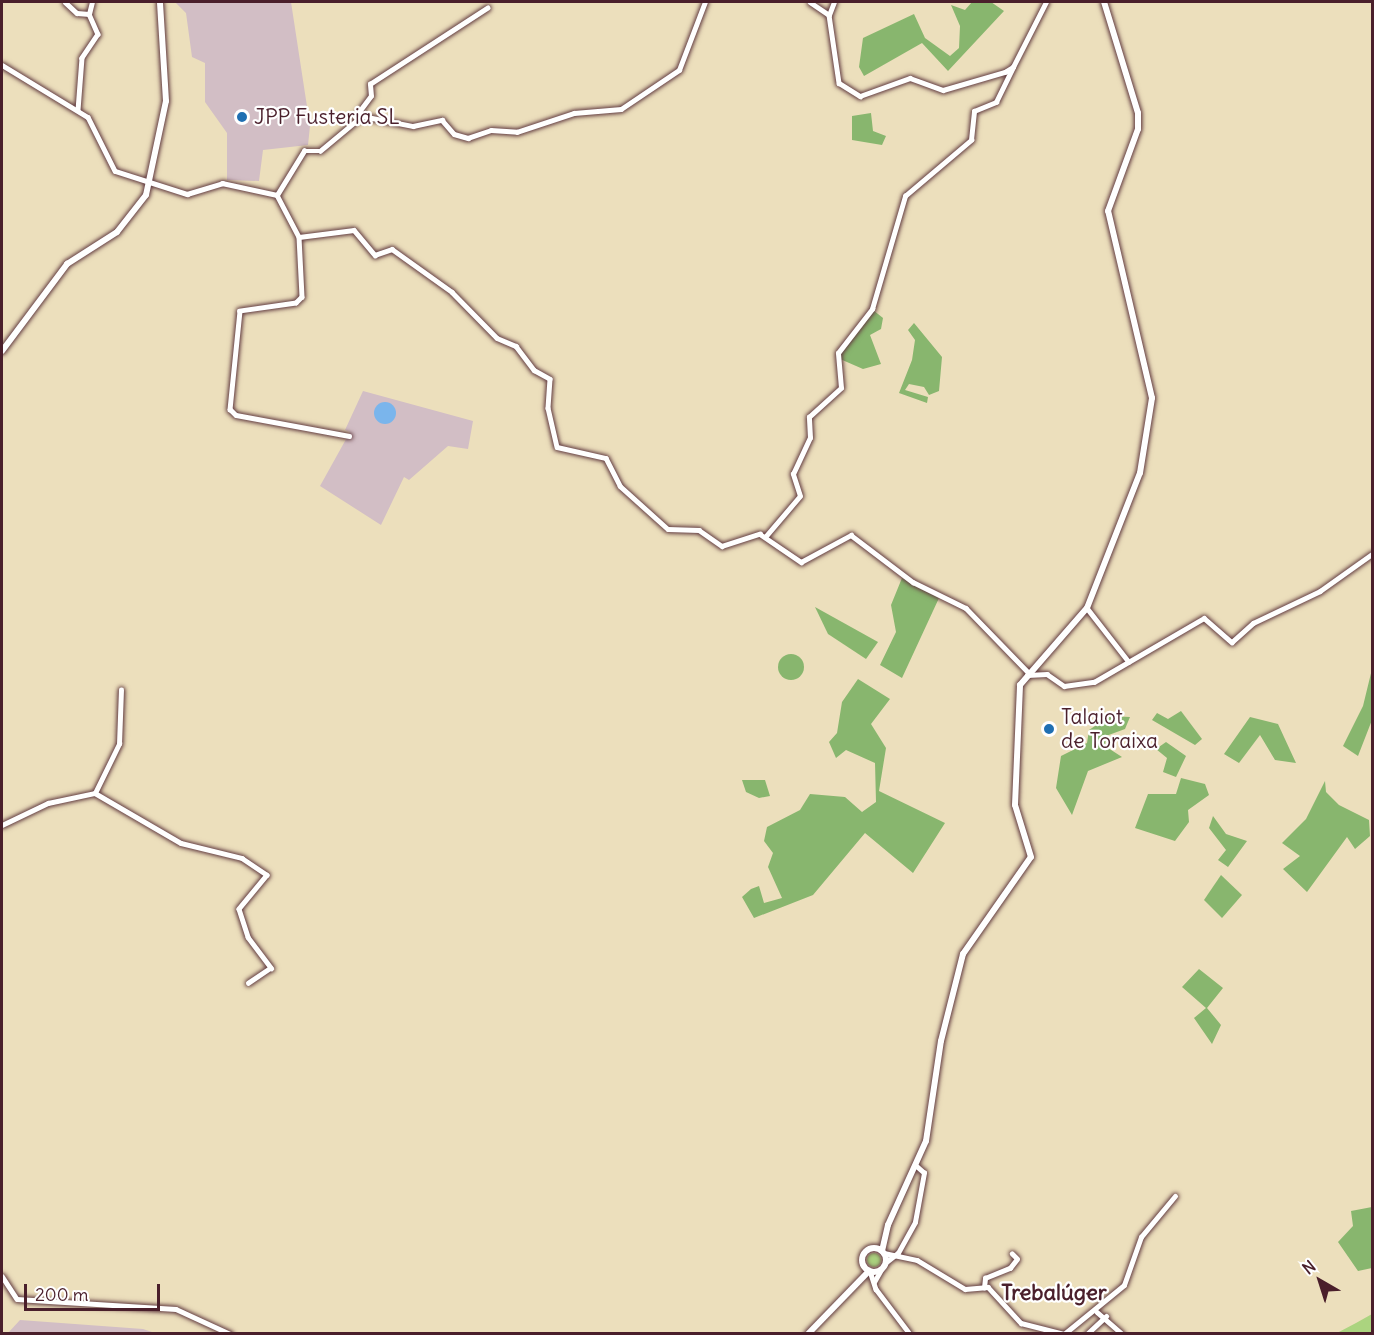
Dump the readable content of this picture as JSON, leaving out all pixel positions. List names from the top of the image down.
{
  "districts": ["Trebalúger"],
  "places": ["JPP Fusteria SL", "Talaiot de Toraixa"],
  "scale_bar": "200 m",
  "north": "top left"
}
